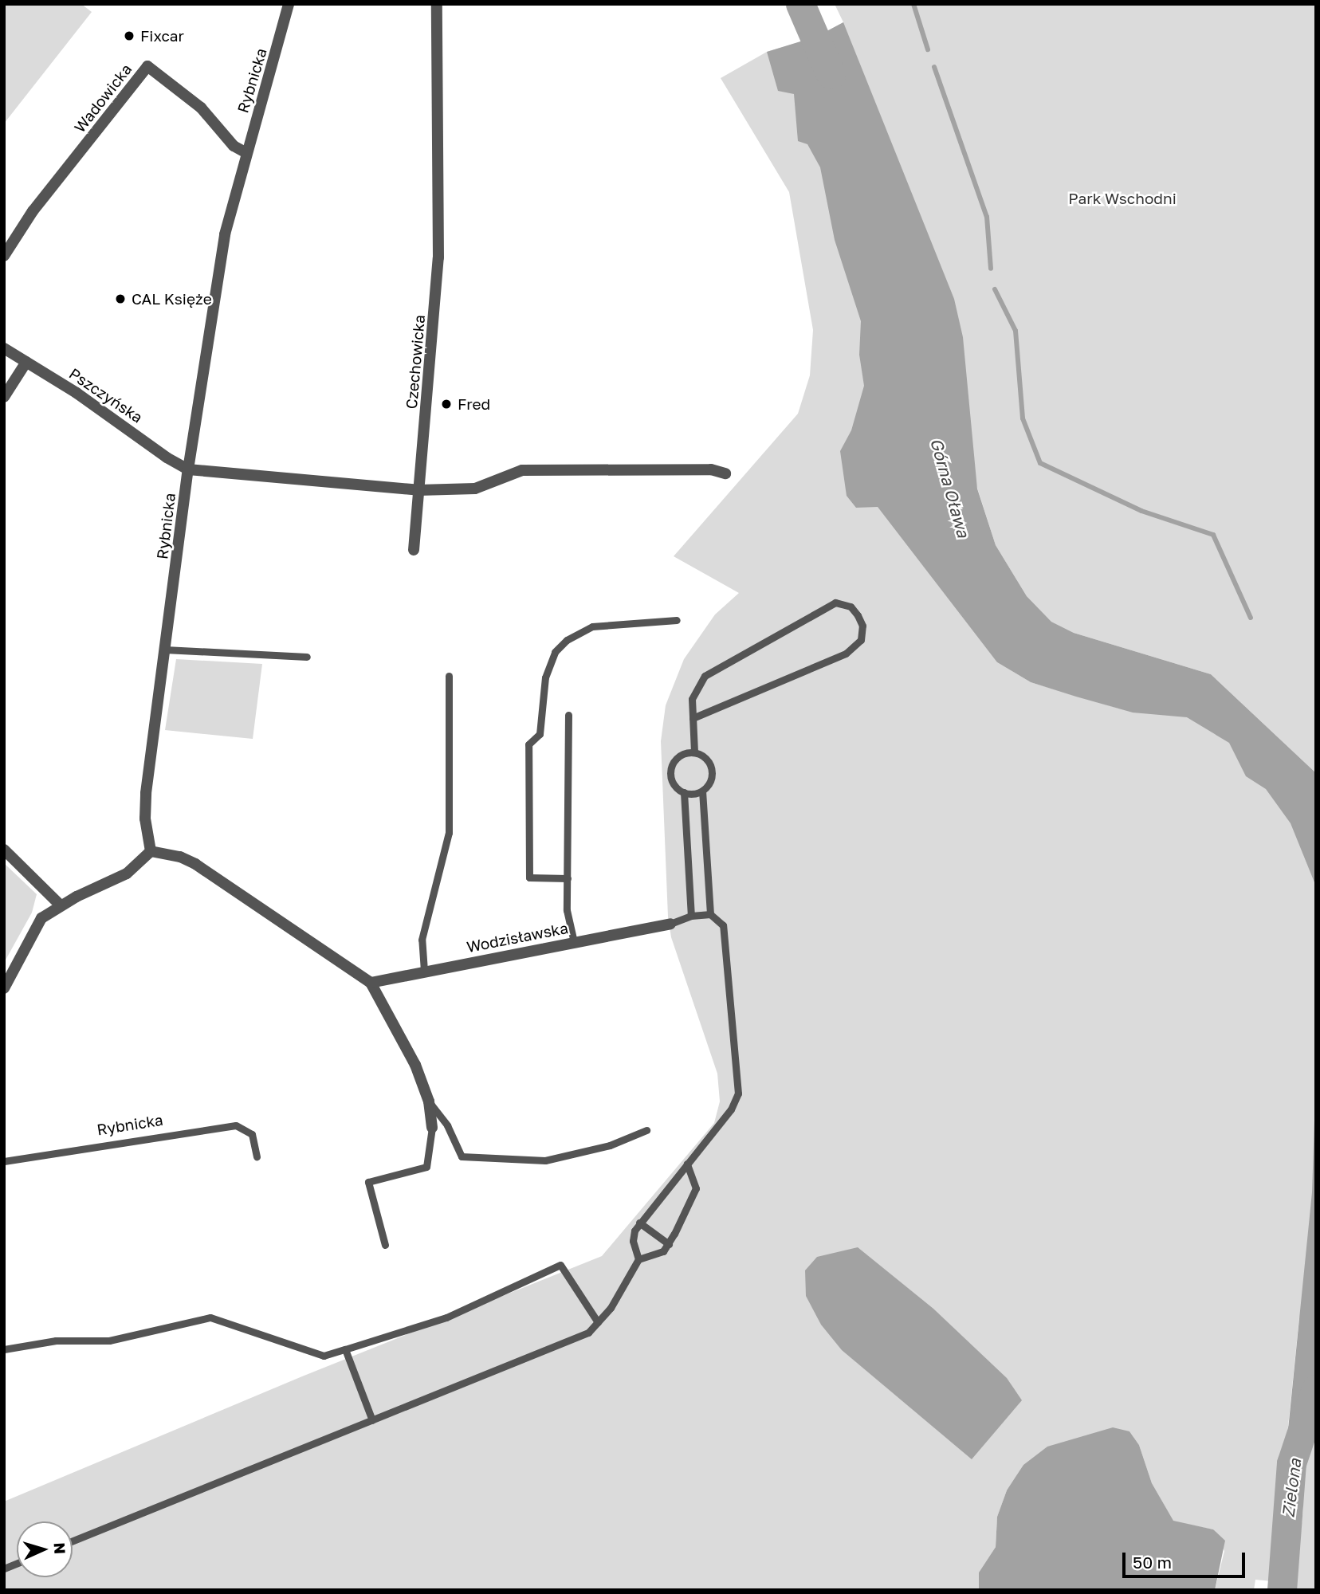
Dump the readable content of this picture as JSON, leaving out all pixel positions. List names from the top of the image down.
{
  "streets": {
    "street": [
      "Rybnicka",
      "Wadowicka",
      "Czechowicka",
      "Pszczyńska",
      "Wodzisławska"
    ]
  },
  "crossings": [
    ["Rybnicka", "Wadowicka"],
    ["Rybnicka", "Pszczyńska"]
  ],
  "water": ["Górna Oława", "Zielona"],
  "parks": ["Park Wschodni"],
  "places": ["Fixcar", "CAL Księże", "Fred"],
  "scale_bar": "50 m",
  "north": "right"
}
